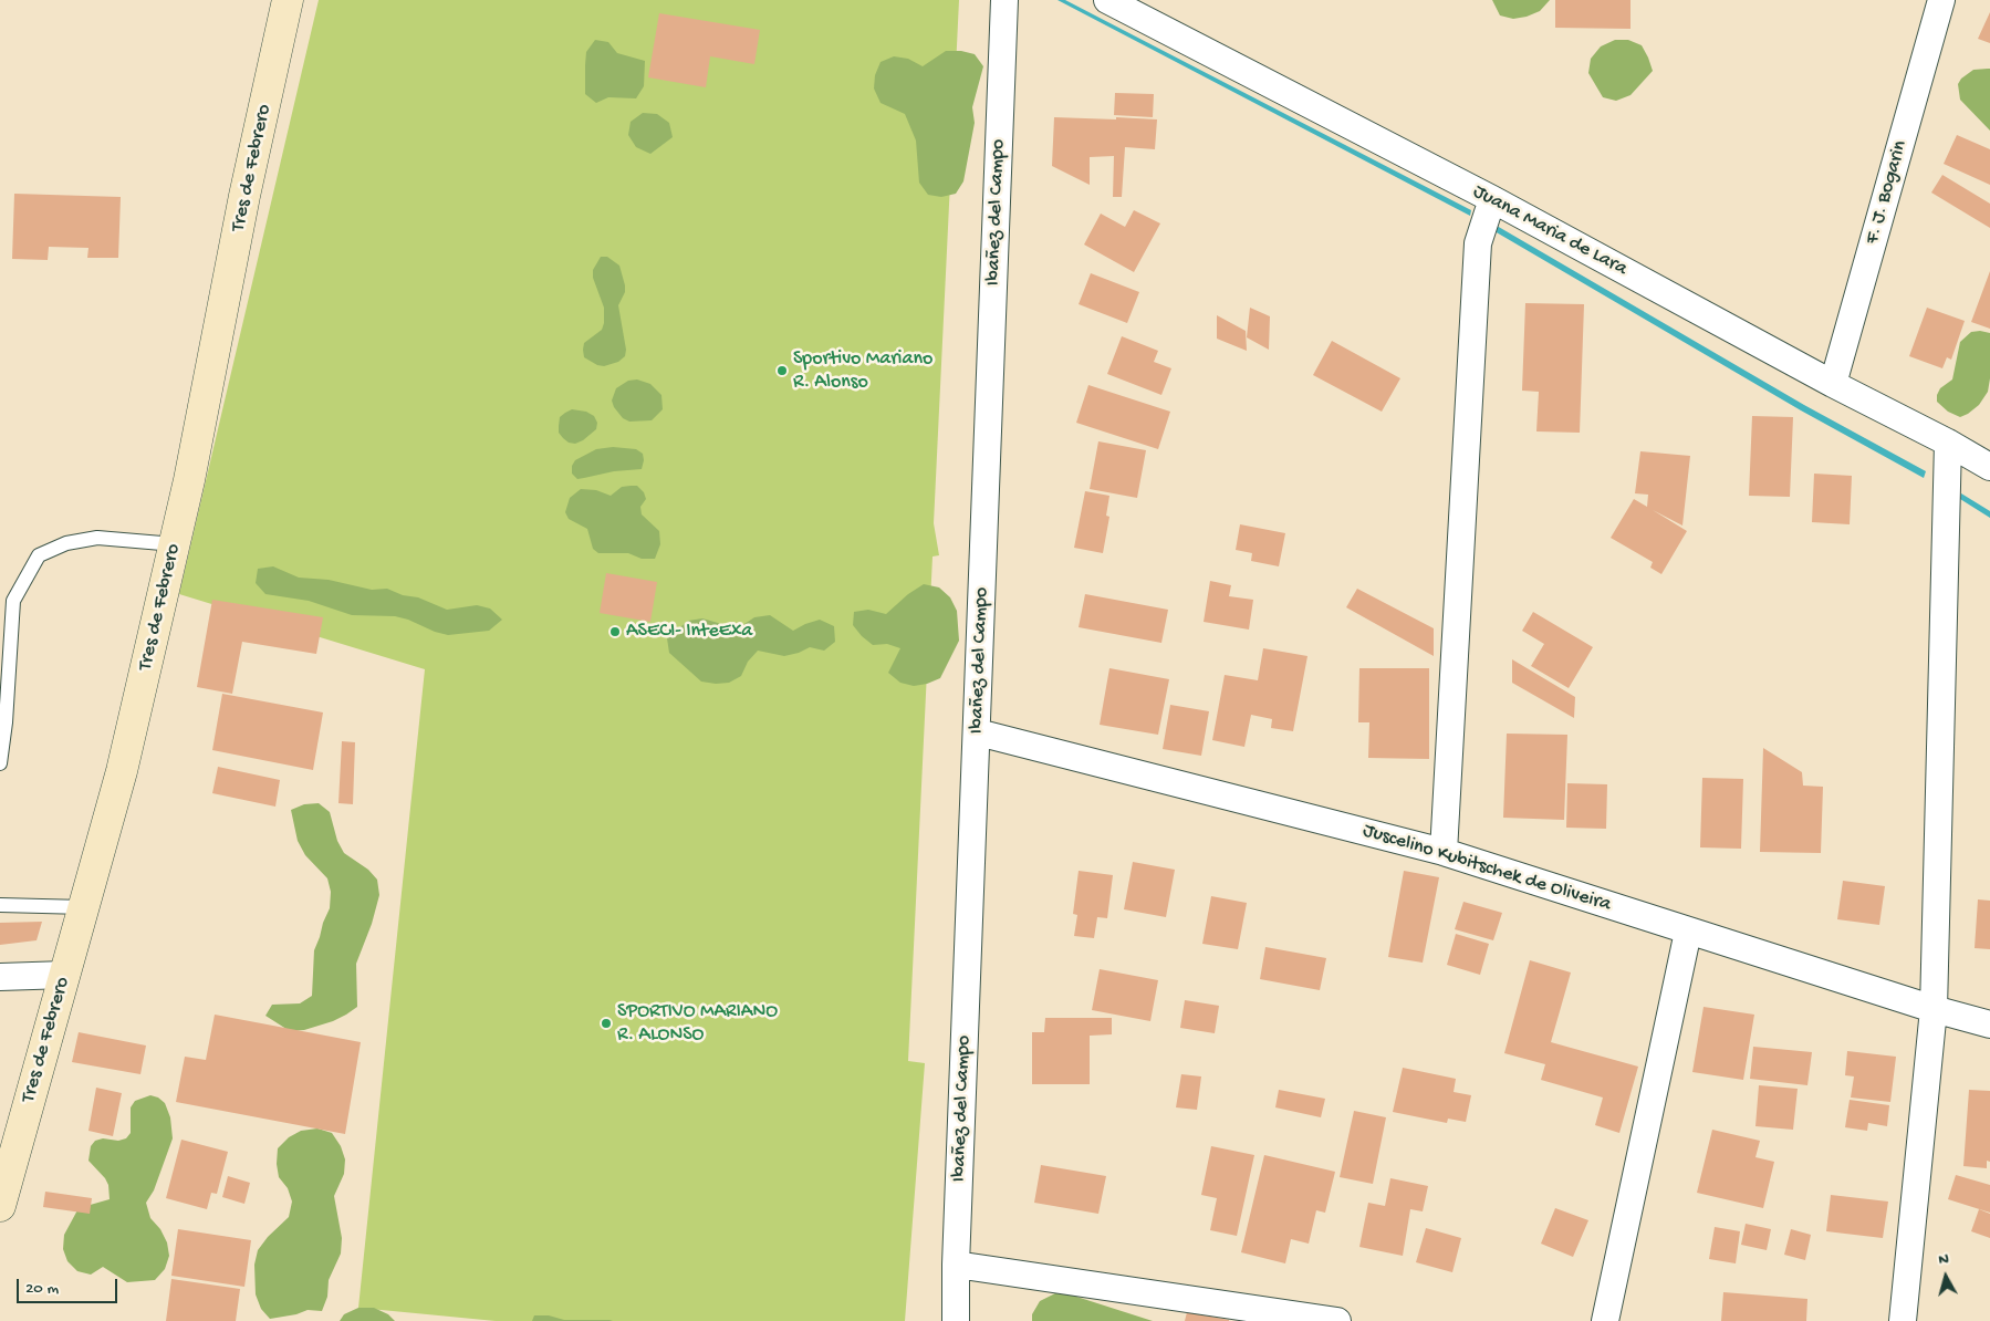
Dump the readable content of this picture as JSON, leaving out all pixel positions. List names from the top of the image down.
{
  "streets": {
    "street": [
      "Tres de Febrero",
      "F. J. Bogarin",
      "Ibañez del Campo",
      "Juana Maria de Lara",
      "Juscelino Kubitschek de Oliveira"
    ]
  },
  "crossings": [
    ["F. J. Bogarin", "Juana Maria de Lara"],
    ["Ibañez del Campo", "Juscelino Kubitschek de Oliveira"]
  ],
  "places": ["Sportivo Mariano R. Alonso", "ASECI- InteExa", "SPORTIVO MARIANO R. ALONSO"],
  "scale_bar": "20 m",
  "north": "top"
}
